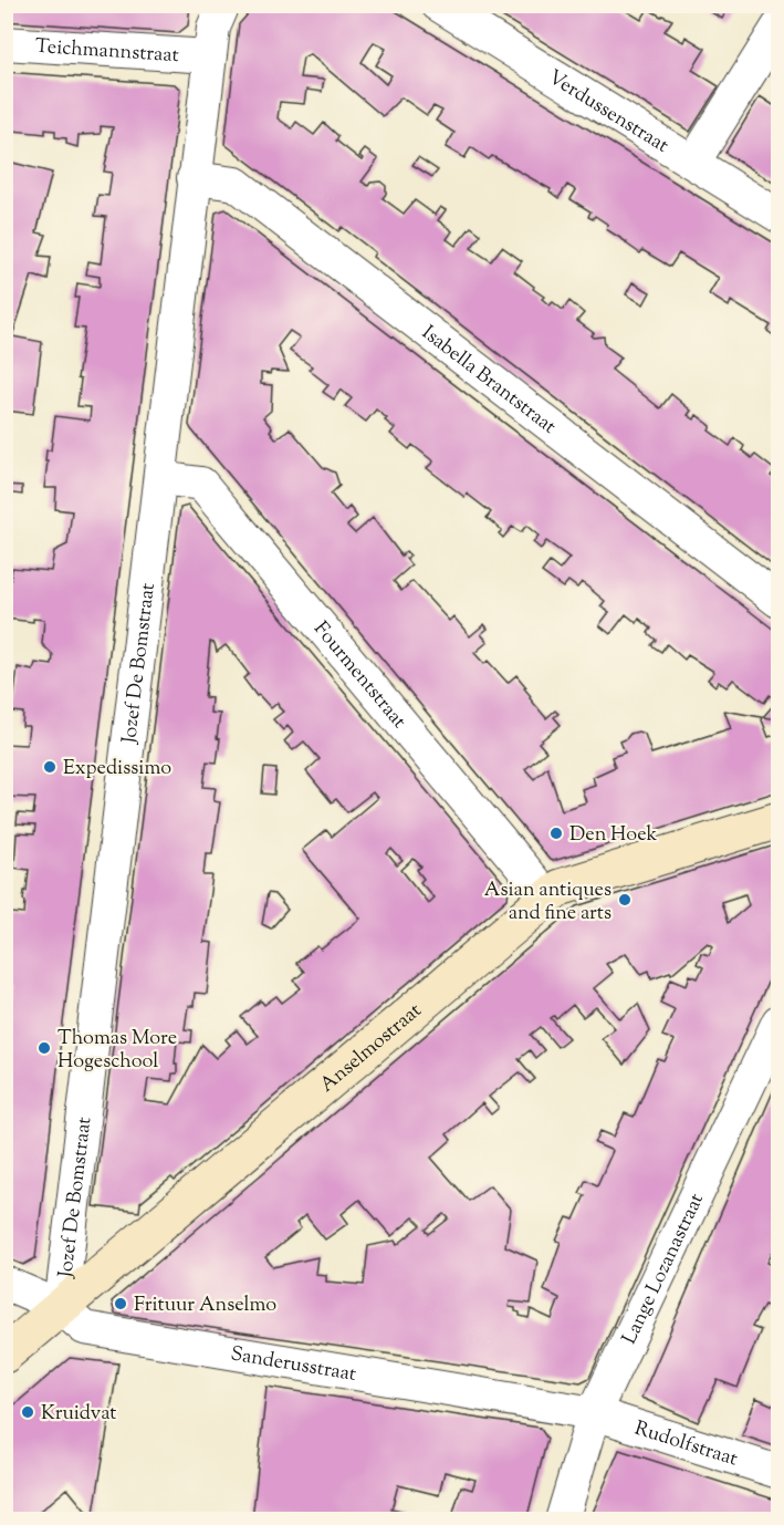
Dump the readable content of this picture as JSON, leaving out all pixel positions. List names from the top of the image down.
{
  "streets": {
    "street": [
      "Teichmannstraat",
      "Verdussenstraat",
      "Isabella Brantstraat",
      "Jozef De Bomstraat",
      "Fourmentstraat",
      "Anselmostraat",
      "Lange Lozanastraat",
      "Sanderusstraat",
      "Rudolfstraat"
    ]
  },
  "crossings": [
    ["Teichmannstraat", "Jozef De Bomstraat"],
    ["Isabella Brantstraat", "Jozef De Bomstraat"],
    ["Jozef De Bomstraat", "Fourmentstraat"],
    ["Jozef De Bomstraat", "Anselmostraat"],
    ["Jozef De Bomstraat", "Sanderusstraat"],
    ["Fourmentstraat", "Anselmostraat"],
    ["Anselmostraat", "Sanderusstraat"],
    ["Lange Lozanastraat", "Sanderusstraat"],
    ["Lange Lozanastraat", "Rudolfstraat"],
    ["Sanderusstraat", "Rudolfstraat"]
  ],
  "places": [
    "Expedissimo",
    "Den Hoek",
    "Asian antiques and fine arts",
    "Thomas More Hogeschool",
    "Frituur Anselmo",
    "Kruidvat"
  ]
}
